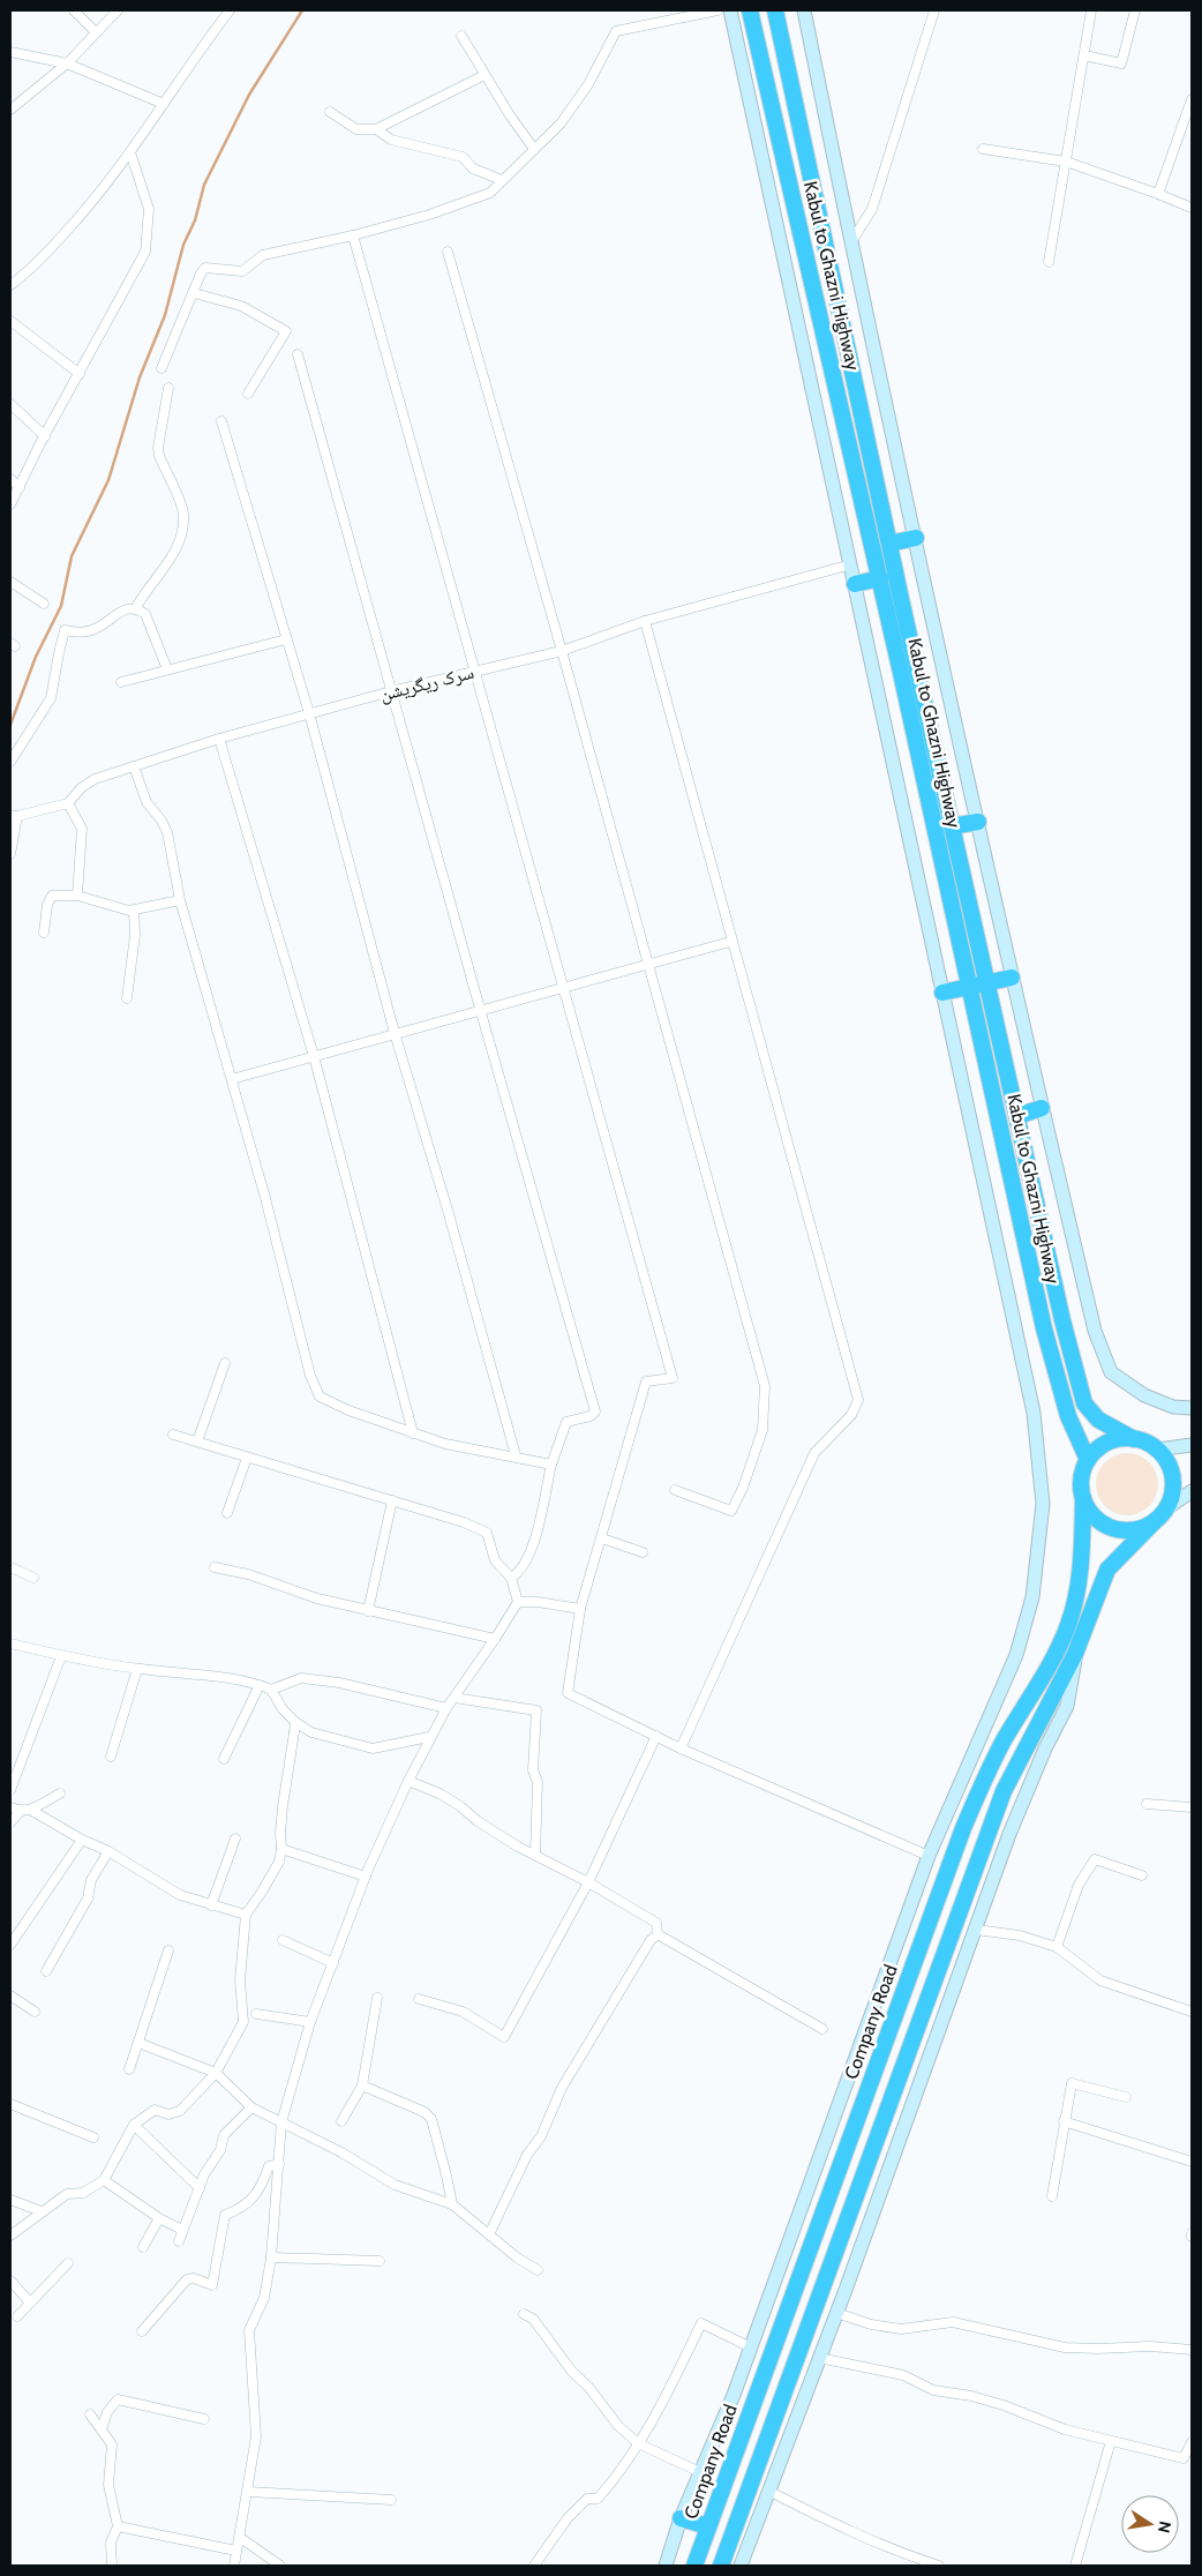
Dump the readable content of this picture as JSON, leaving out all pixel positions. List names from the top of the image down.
{
  "streets": {
    "highway": ["Kabul to Ghazni Highway", "Company Road"],
    "street": ["سرک ریگریشن"]
  },
  "crossings": [
    ["Kabul to Ghazni Highway", "Company Road"]
  ],
  "north": "right"
}
